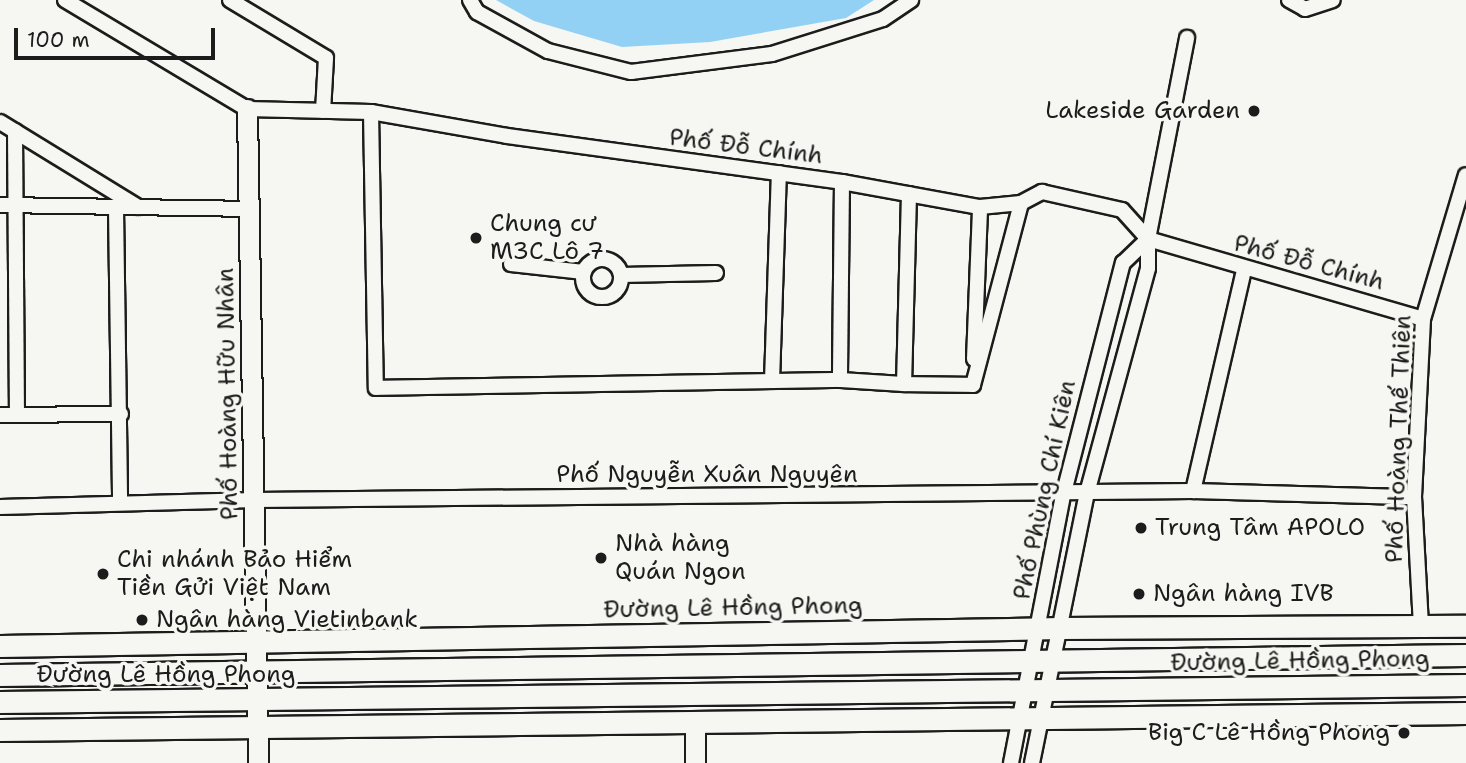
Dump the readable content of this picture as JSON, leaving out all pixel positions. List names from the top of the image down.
{
  "streets": {
    "main road": ["Đường Lê Hồng Phong"],
    "street": [
      "Phố Đỗ Chính",
      "Phố Hoàng Hữu Nhân",
      "Phố Hoàng Thế Thiện",
      "Phố Nguyễn Xuân Nguyên",
      "Phố Phùng Chí Kiên"
    ]
  },
  "crossings": [
    ["Phố Đỗ Chính", "Phố Hoàng Hữu Nhân"],
    ["Phố Đỗ Chính", "Phố Hoàng Thế Thiện"],
    ["Phố Đỗ Chính", "Phố Phùng Chí Kiên"],
    ["Phố Hoàng Hữu Nhân", "Phố Nguyễn Xuân Nguyên"],
    ["Phố Hoàng Hữu Nhân", "Đường Lê Hồng Phong"],
    ["Phố Hoàng Thế Thiện", "Phố Nguyễn Xuân Nguyên"],
    ["Phố Hoàng Thế Thiện", "Đường Lê Hồng Phong"],
    ["Phố Nguyễn Xuân Nguyên", "Phố Phùng Chí Kiên"],
    ["Phố Phùng Chí Kiên", "Đường Lê Hồng Phong"]
  ],
  "places": [
    "Lakeside Garden",
    "Chung cư M3C Lô 7",
    "Trung Tâm APOLO",
    "Nhà hàng Quán Ngon",
    "Chi nhánh Bảo Hiểm Tiền Gửi Việt Nam",
    "Ngân hàng IVB",
    "Ngân hàng Vietinbank",
    "Big C Lê Hồng Phong"
  ],
  "scale_bar": "100 m"
}
